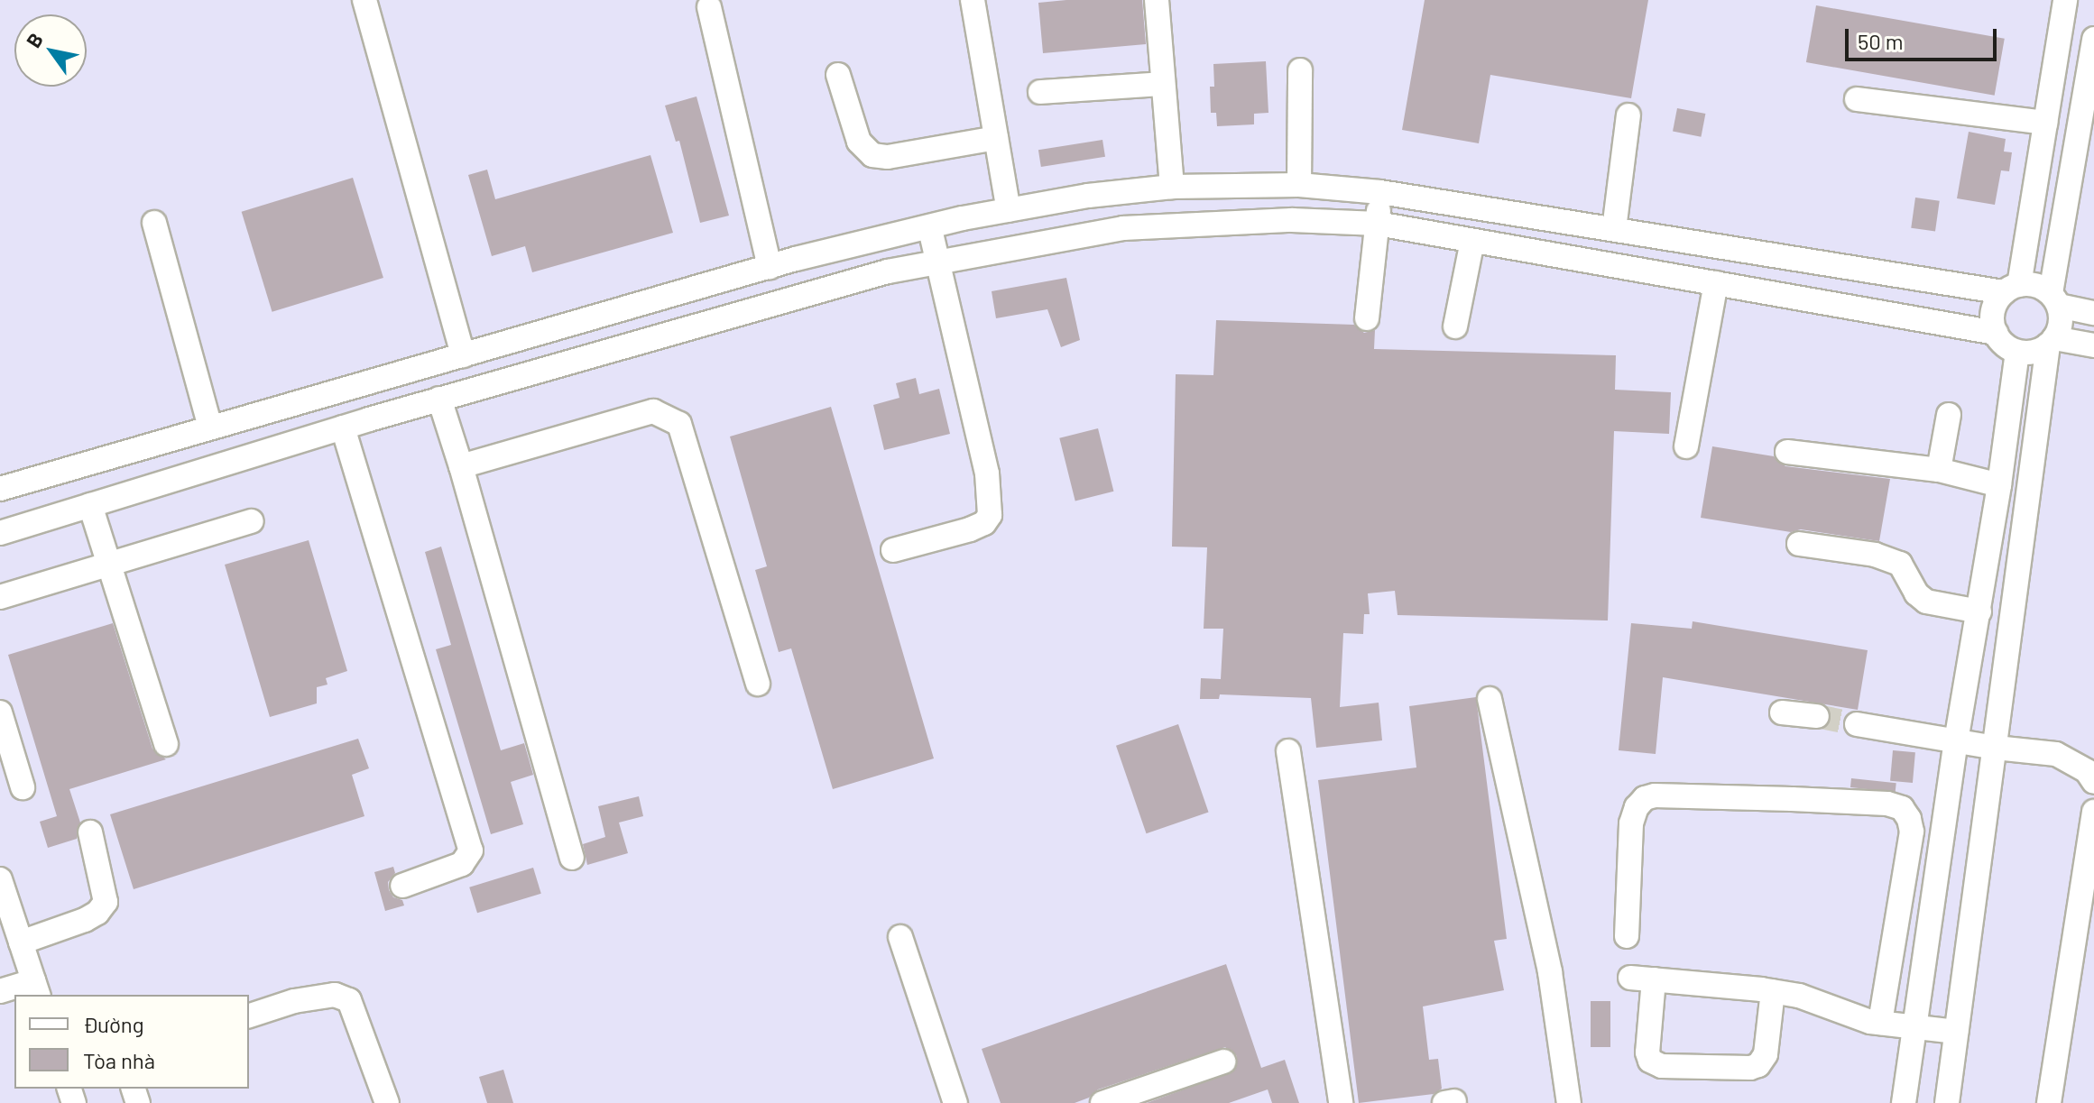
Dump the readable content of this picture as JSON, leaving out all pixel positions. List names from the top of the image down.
{
  "legend": ["Đường", "Tòa nhà"],
  "scale_bar": "50 m",
  "north": "top left"
}
